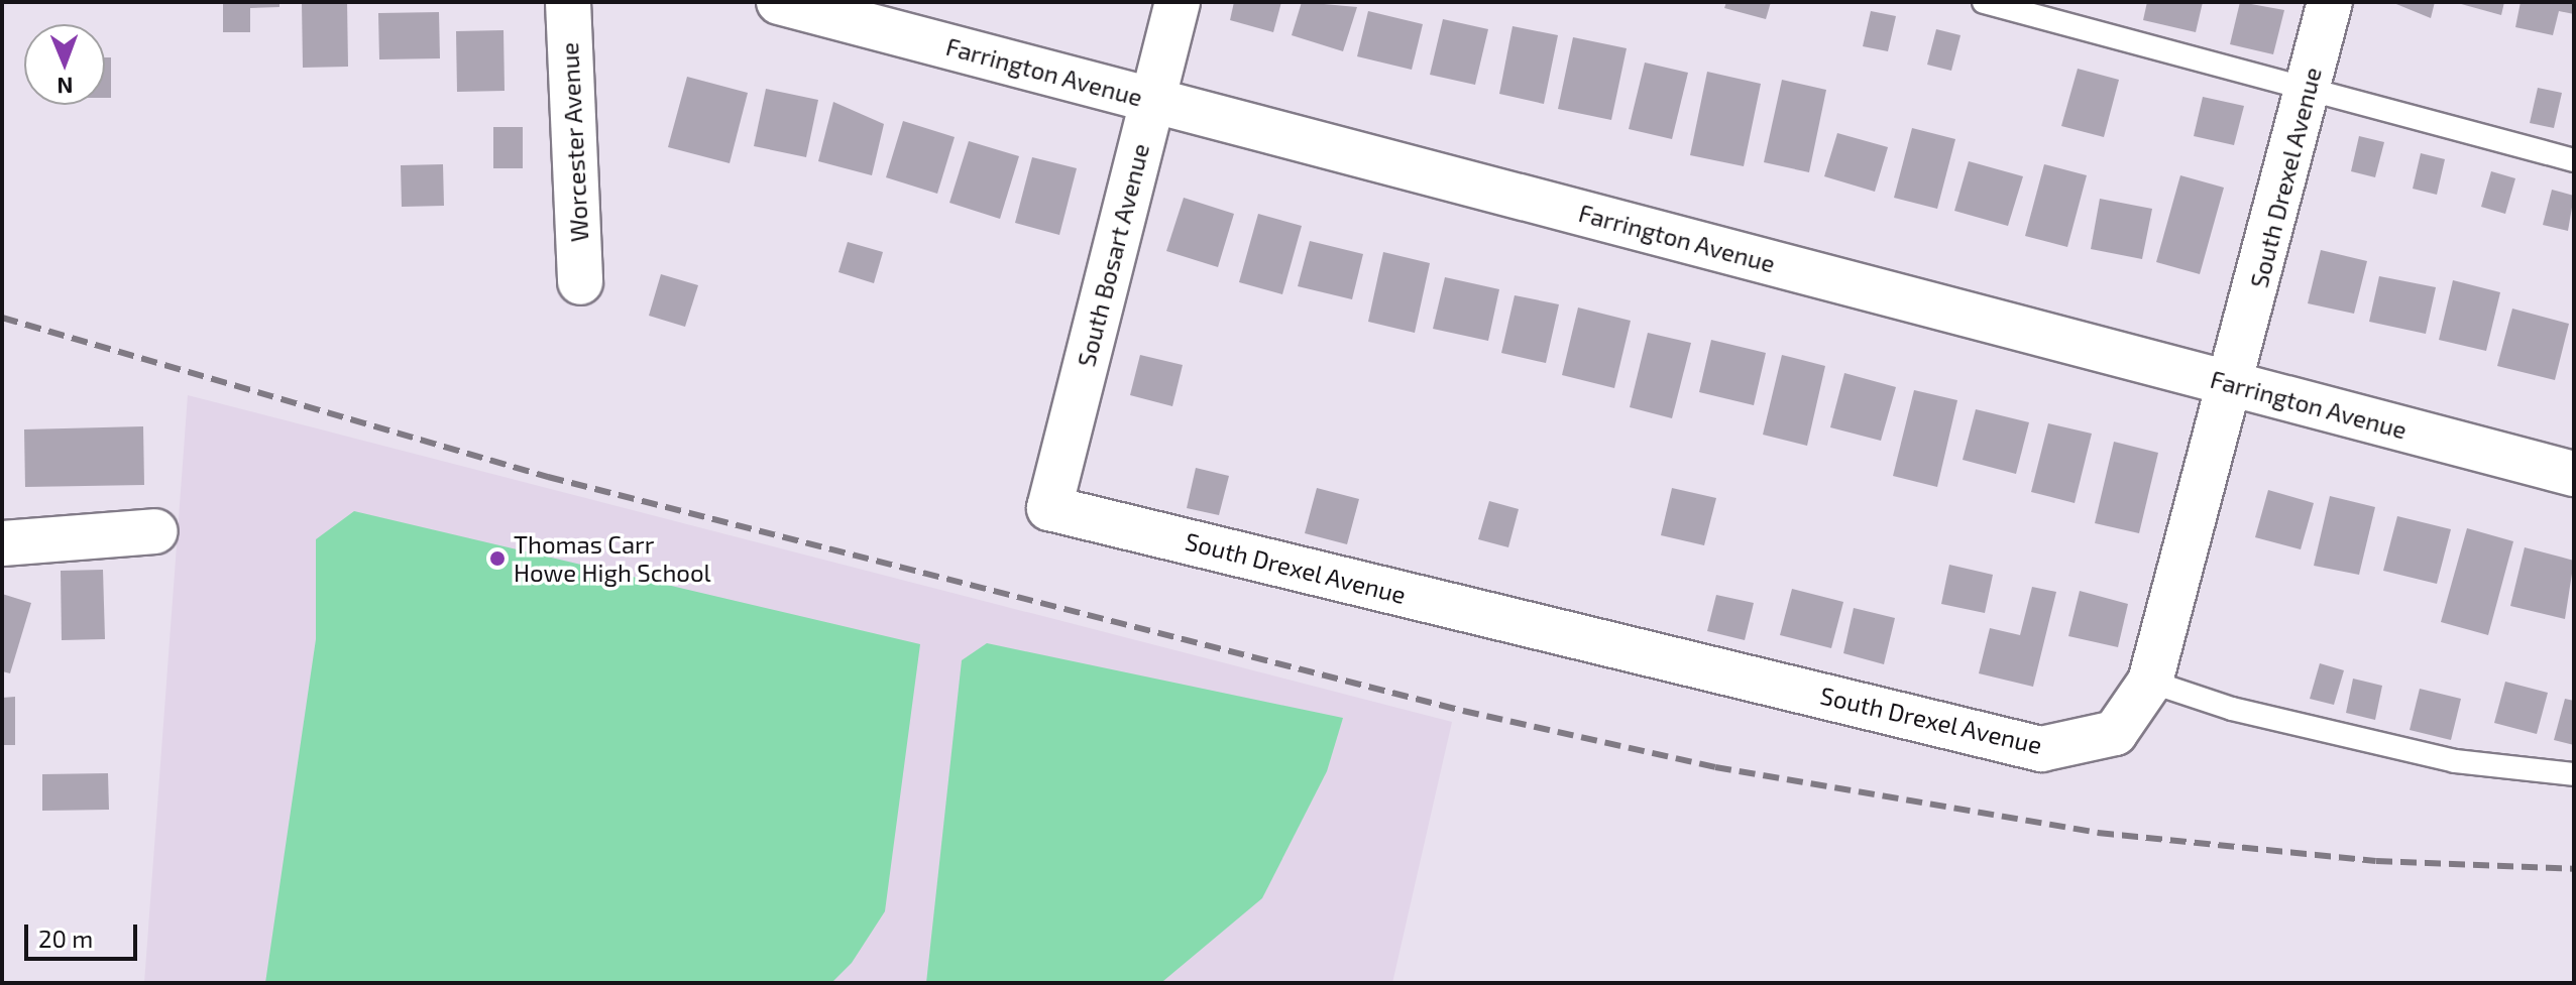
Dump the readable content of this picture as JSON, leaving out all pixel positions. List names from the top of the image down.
{
  "streets": {
    "street": [
      "Farrington Avenue",
      "Worcester Avenue",
      "South Drexel Avenue",
      "South Bosart Avenue"
    ]
  },
  "crossings": [
    ["Farrington Avenue", "South Drexel Avenue"],
    ["Farrington Avenue", "South Bosart Avenue"],
    ["South Drexel Avenue", "South Bosart Avenue"]
  ],
  "places": ["Thomas Carr Howe High School"],
  "scale_bar": "20 m",
  "north": "bottom"
}
